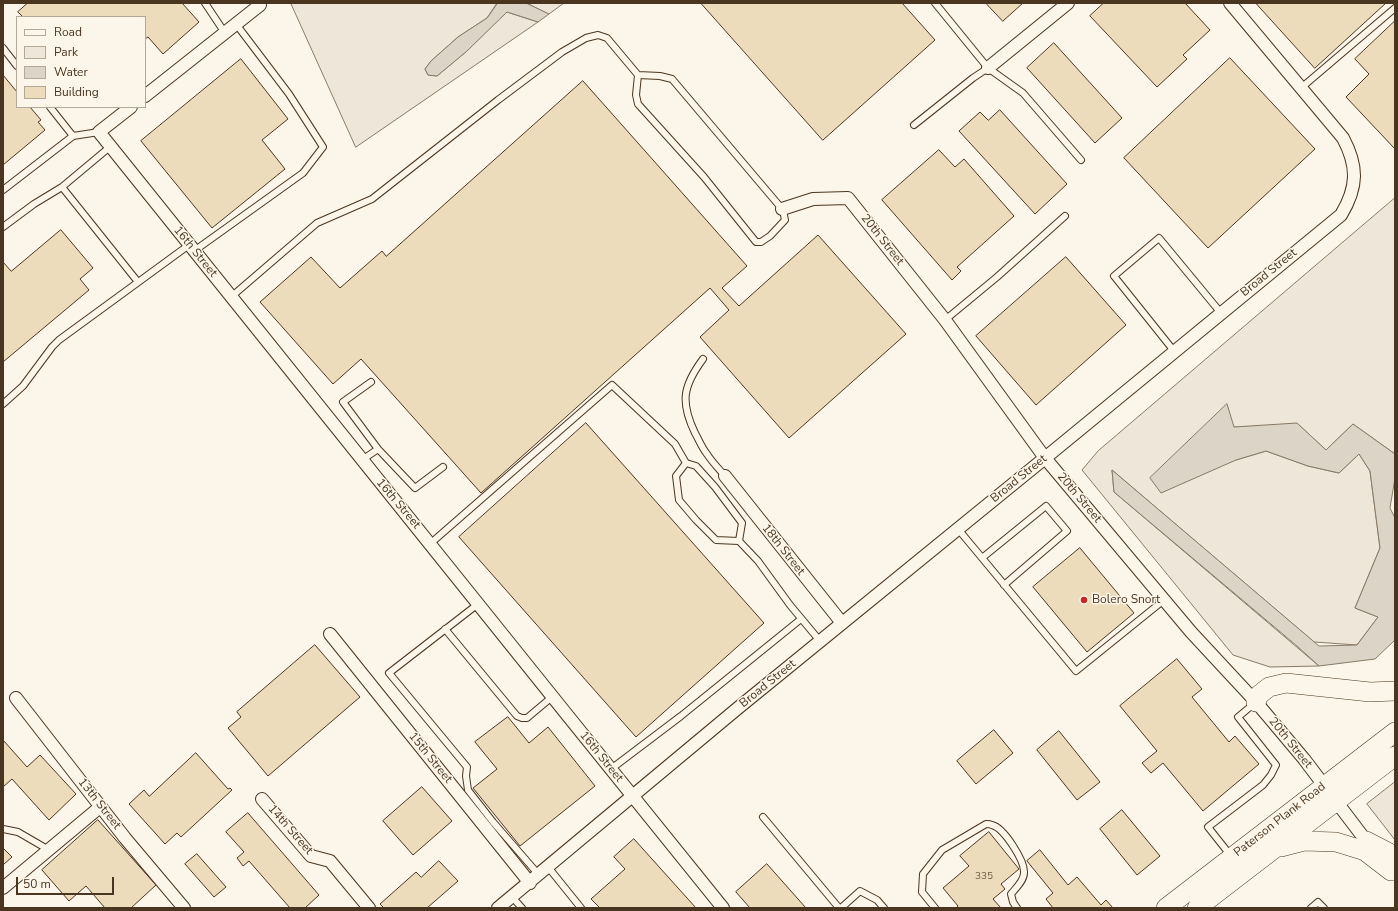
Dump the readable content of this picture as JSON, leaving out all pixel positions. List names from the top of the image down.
{
  "streets": {
    "main road": ["Paterson Plank Road"],
    "street": [
      "20th Street",
      "16th Street",
      "Broad Street",
      "18th Street",
      "15th Street",
      "13th Street",
      "14th Street"
    ]
  },
  "crossings": [
    ["20th Street", "Broad Street"],
    ["20th Street", "Paterson Plank Road"],
    ["16th Street", "Broad Street"],
    ["Broad Street", "18th Street"],
    ["Broad Street", "15th Street"]
  ],
  "places": ["Bolero Snort"],
  "house_numbers": ["335"],
  "legend": [
    "Road",
    "Park",
    "Water",
    "Building"
  ],
  "scale_bar": "50 m"
}
